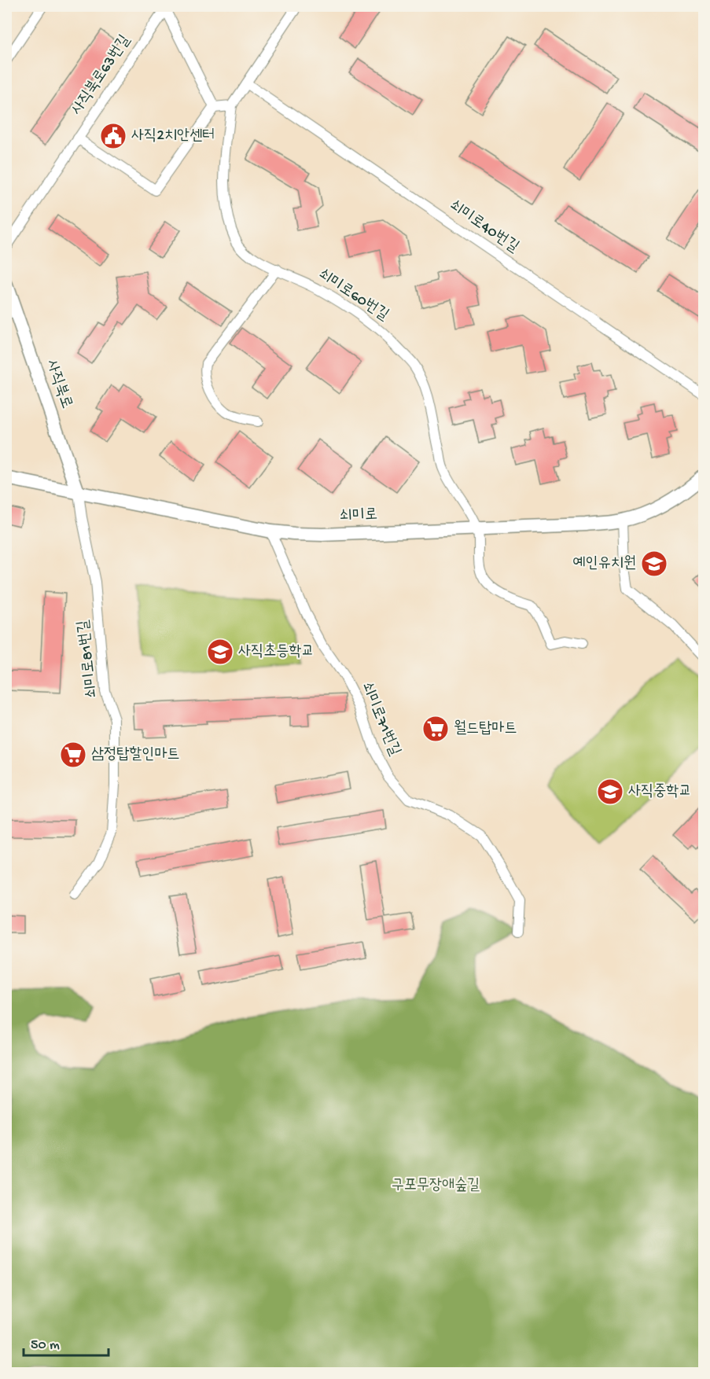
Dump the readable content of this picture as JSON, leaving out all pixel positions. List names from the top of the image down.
{
  "streets": {
    "main road": ["사직북로", "쇠미로"],
    "street": [
      "사직북로63번길",
      "쇠미로40번길",
      "쇠미로60번길",
      "쇠미로81번길",
      "쇠미로71번길"
    ]
  },
  "crossings": [
    ["쇠미로60번길", "쇠미로"],
    ["사직북로", "쇠미로"],
    ["사직북로", "쇠미로81번길"],
    ["쇠미로", "쇠미로81번길"],
    ["쇠미로", "쇠미로71번길"]
  ],
  "parks": ["구포무장애숲길"],
  "places": {
    "public building": ["사직2치안센터"],
    "school or university": ["예인유치원", "사직초등학교", "사직중학교"],
    "supermarket": ["월드탑마트", "삼정탑할인마트"]
  },
  "scale_bar": "50 m"
}
